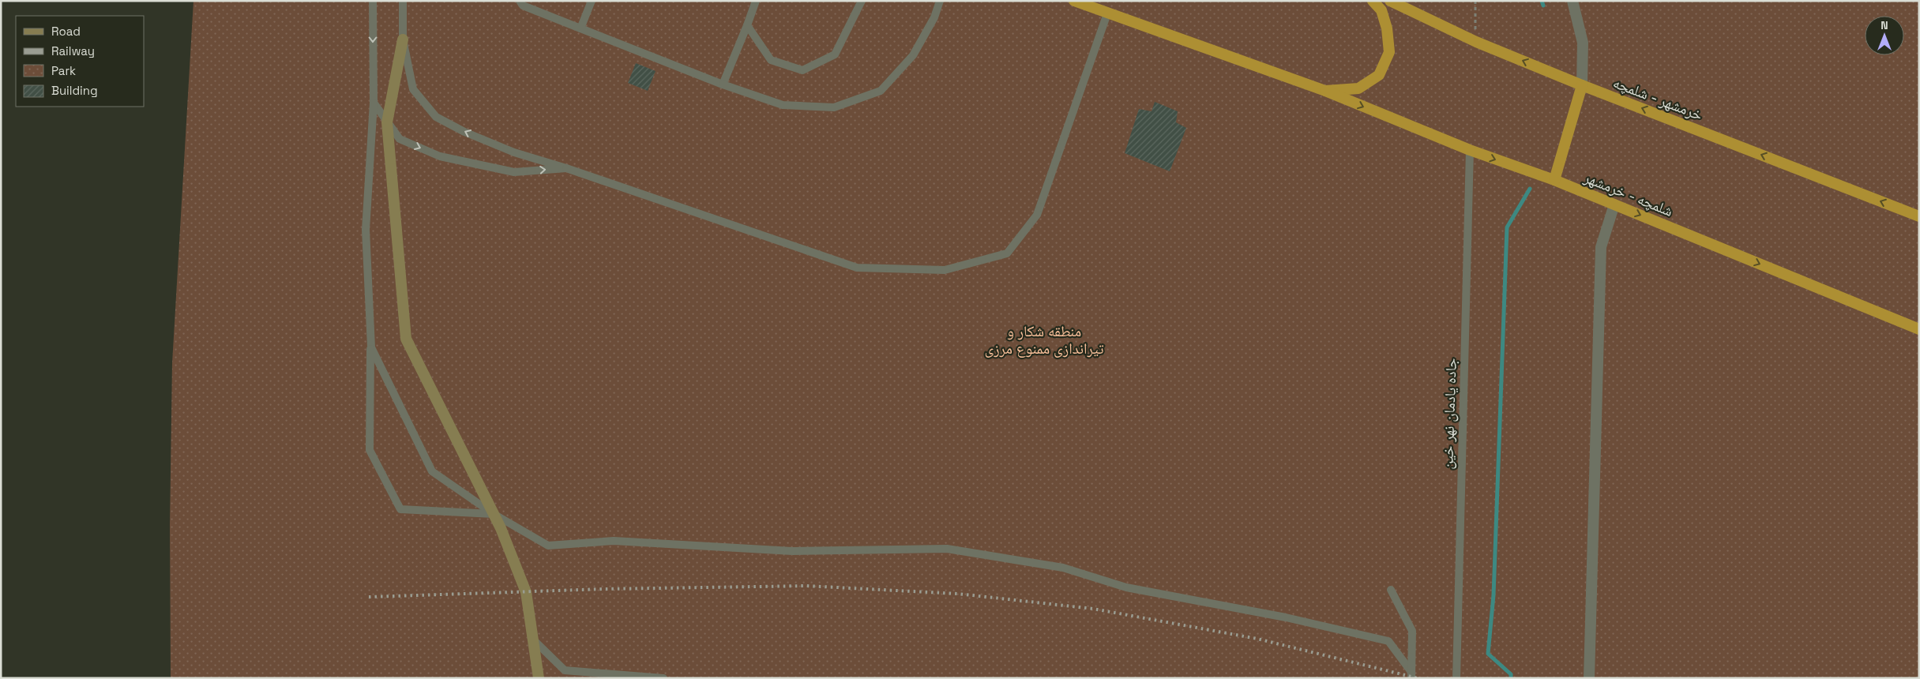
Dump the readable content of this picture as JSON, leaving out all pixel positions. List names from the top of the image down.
{
  "streets": {
    "highway": ["خرمشهر - شلمچه", "شلمچه - خرمشهر"],
    "lane": ["جاده یادمان نهر خین"]
  },
  "crossings": [
    ["شلمچه - خرمشهر", "جاده یادمان نهر خین"]
  ],
  "one_way": ["خرمشهر - شلمچه", "شلمچه - خرمشهر"],
  "parks": ["منطقه شکار و تیراندازی ممنوع مرزی"],
  "legend": [
    "Road",
    "Railway",
    "Park",
    "Building"
  ],
  "north": "top"
}
